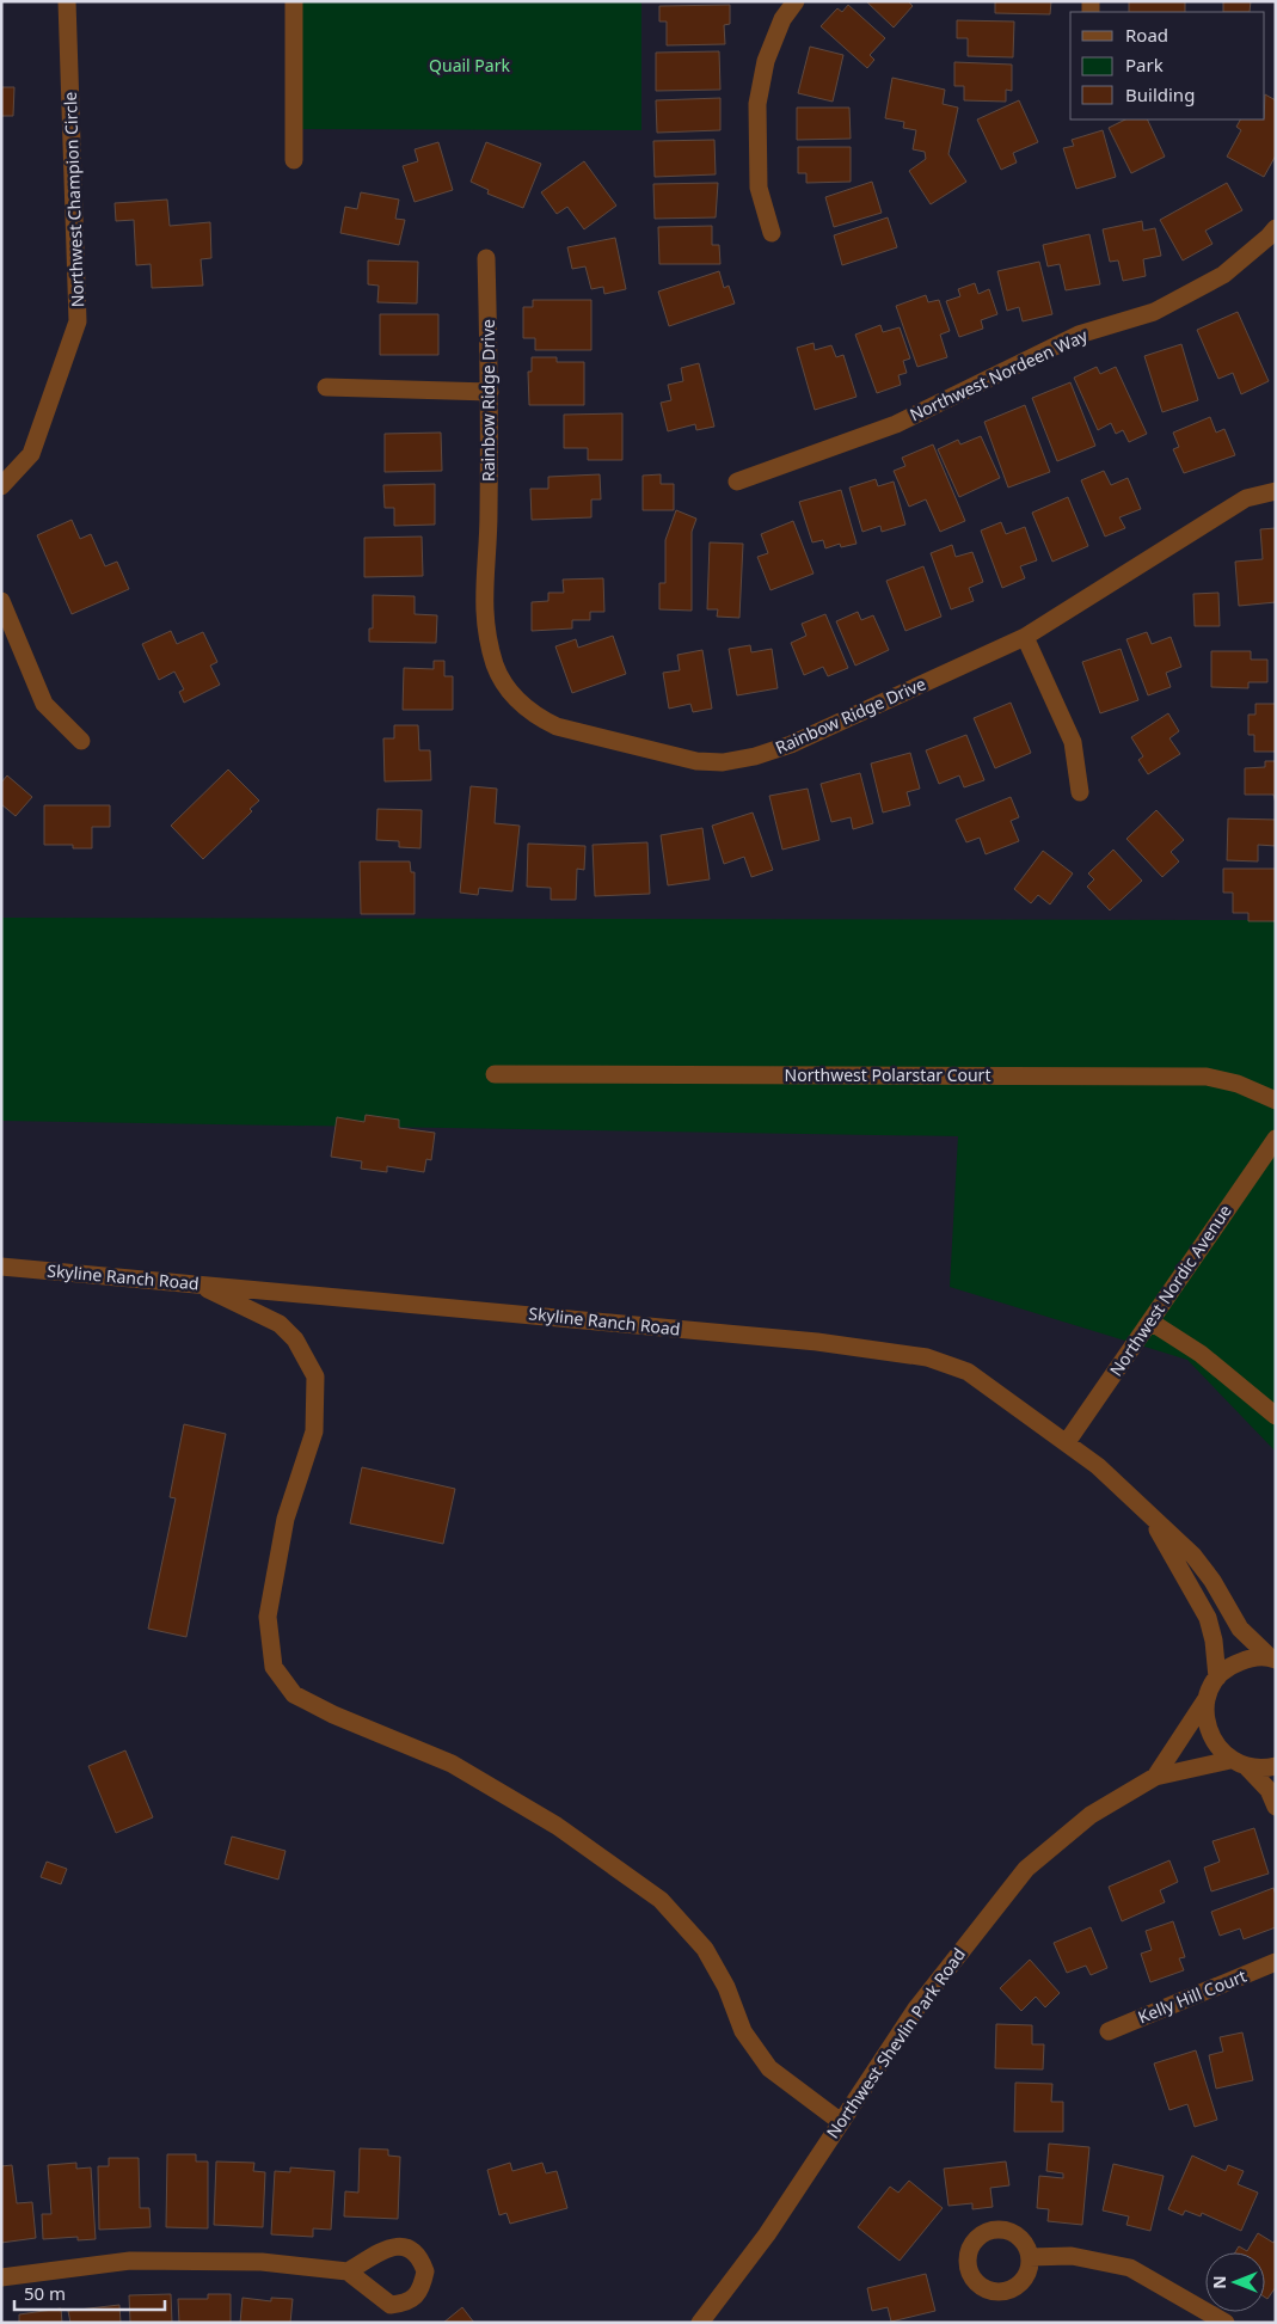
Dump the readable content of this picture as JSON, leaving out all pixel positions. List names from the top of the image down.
{
  "streets": {
    "street": [
      "Northwest Champion Circle",
      "Northwest Nordeen Way",
      "Rainbow Ridge Drive",
      "Northwest Polarstar Court",
      "Skyline Ranch Road",
      "Northwest Nordic Avenue",
      "Kelly Hill Court",
      "Northwest Shevlin Park Road"
    ]
  },
  "crossings": [
    ["Skyline Ranch Road", "Northwest Nordic Avenue"],
    ["Skyline Ranch Road", "Northwest Shevlin Park Road"]
  ],
  "parks": ["Quail Park"],
  "legend": ["Road", "Park", "Building"],
  "scale_bar": "50 m",
  "north": "left"
}
